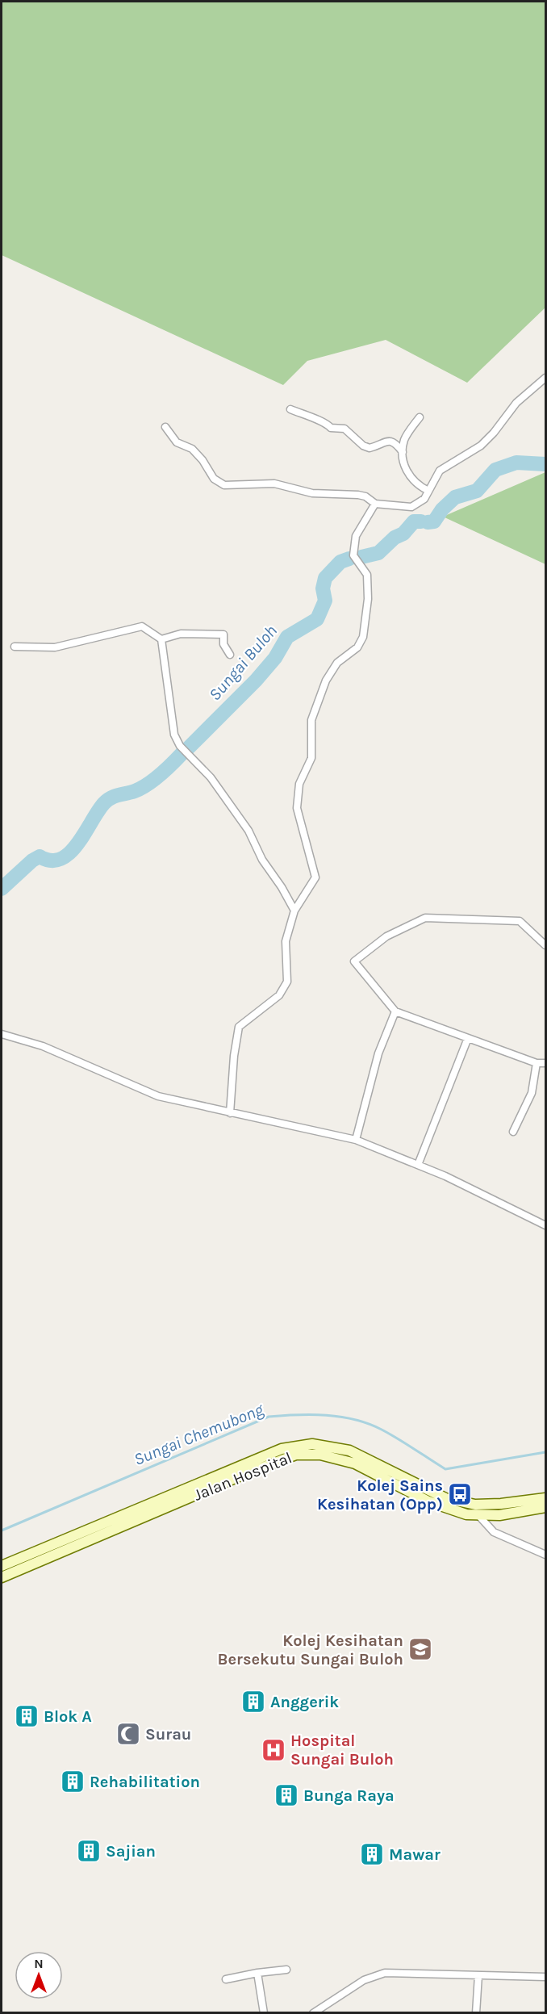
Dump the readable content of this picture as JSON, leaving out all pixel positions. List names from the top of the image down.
{
  "streets": {
    "main road": ["Jalan Hospital"]
  },
  "water": ["Sungai Buloh", "Sungai Chemubong"],
  "places": {
    "bus stop": ["Kolej Sains Kesihatan (Opp)"],
    "school or university": ["Kolej Kesihatan Bersekutu Sungai Buloh"],
    "building": [
      "Anggerik",
      "Blok A",
      "Rehabilitation",
      "Bunga Raya",
      "Sajian",
      "Mawar"
    ],
    "mosque": ["Surau"],
    "hospital": ["Hospital Sungai Buloh"]
  },
  "north": "top"
}
